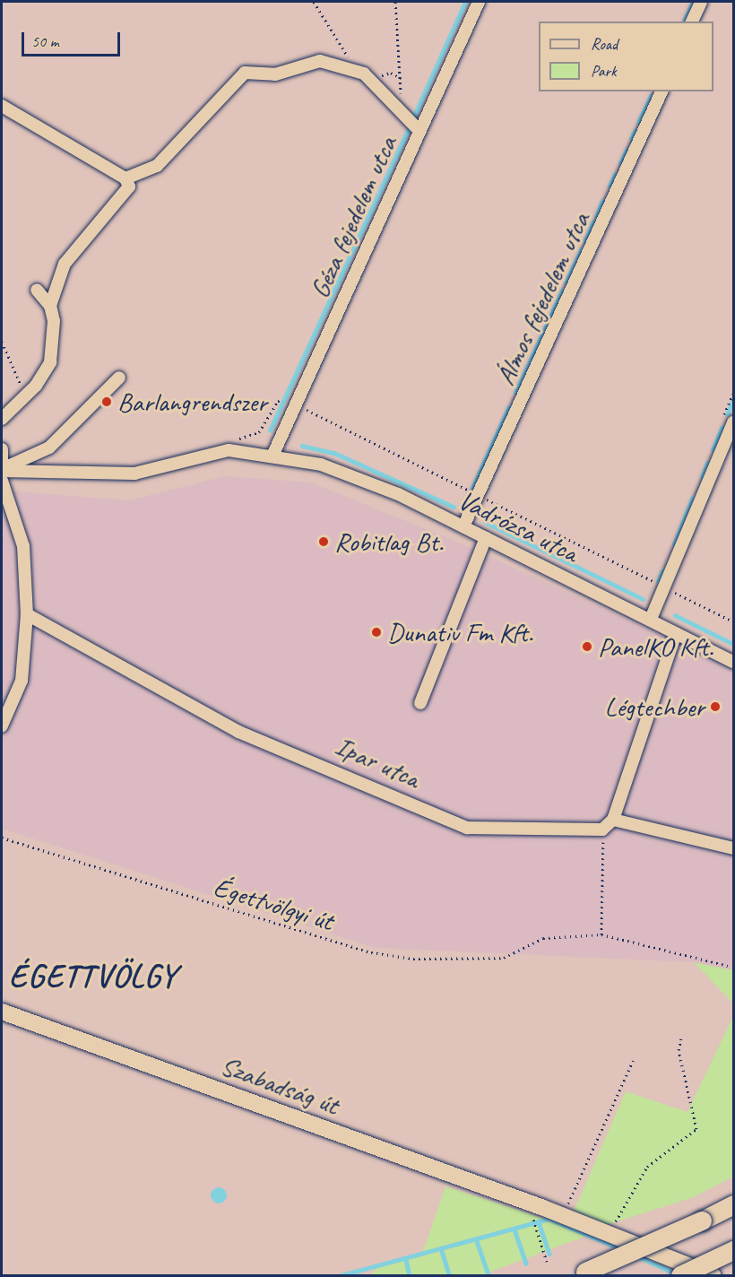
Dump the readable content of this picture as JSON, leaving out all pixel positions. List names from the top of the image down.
{
  "streets": {
    "main road": ["Szabadság út"],
    "street": [
      "Géza fejedelem utca",
      "Álmos fejedelem utca",
      "Vadrózsa utca",
      "Ipar utca"
    ],
    "path": ["Égettvölgyi út"]
  },
  "crossings": [
    ["Géza fejedelem utca", "Vadrózsa utca"],
    ["Álmos fejedelem utca", "Vadrózsa utca"]
  ],
  "districts": ["ÉGETTVÖLGY"],
  "places": [
    "Barlangrendszer",
    "Robitlag Bt.",
    "Dunativ Fm Kft.",
    "PanelKO Kft.",
    "Légtechber"
  ],
  "legend": ["Road", "Park"],
  "scale_bar": "50 m"
}
